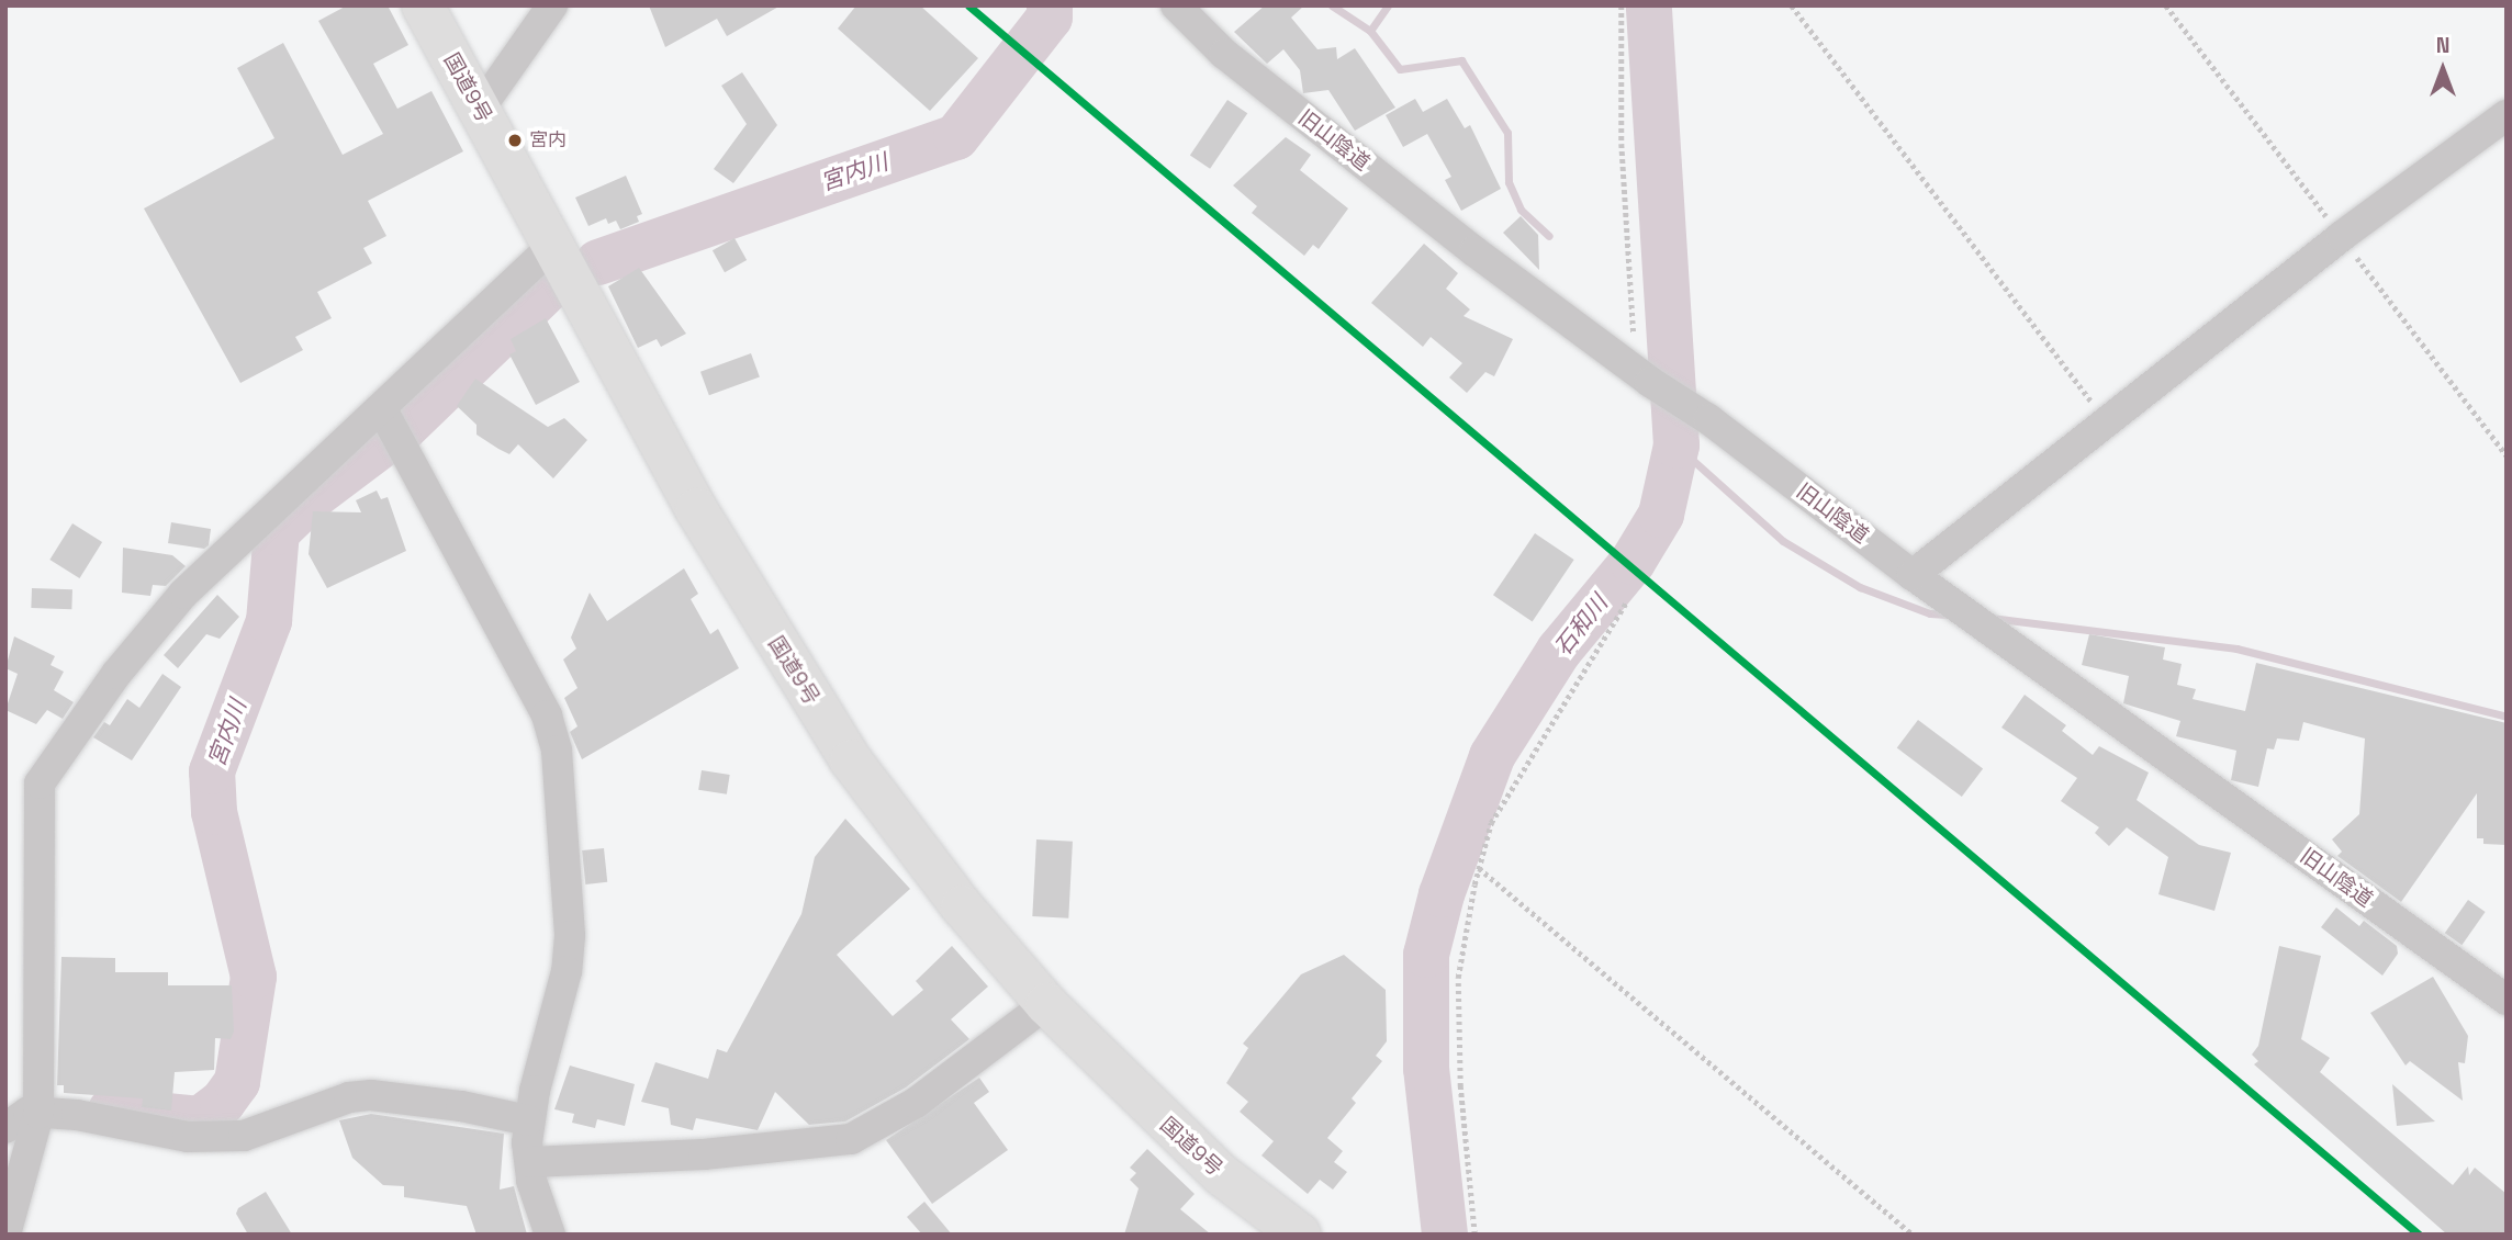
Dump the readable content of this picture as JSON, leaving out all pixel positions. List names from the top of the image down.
{
  "streets": {
    "highway": ["国道9号"],
    "street": ["旧山陰道"]
  },
  "water": ["宮内川", "石和川"],
  "places": ["宮内"],
  "north": "top"
}
